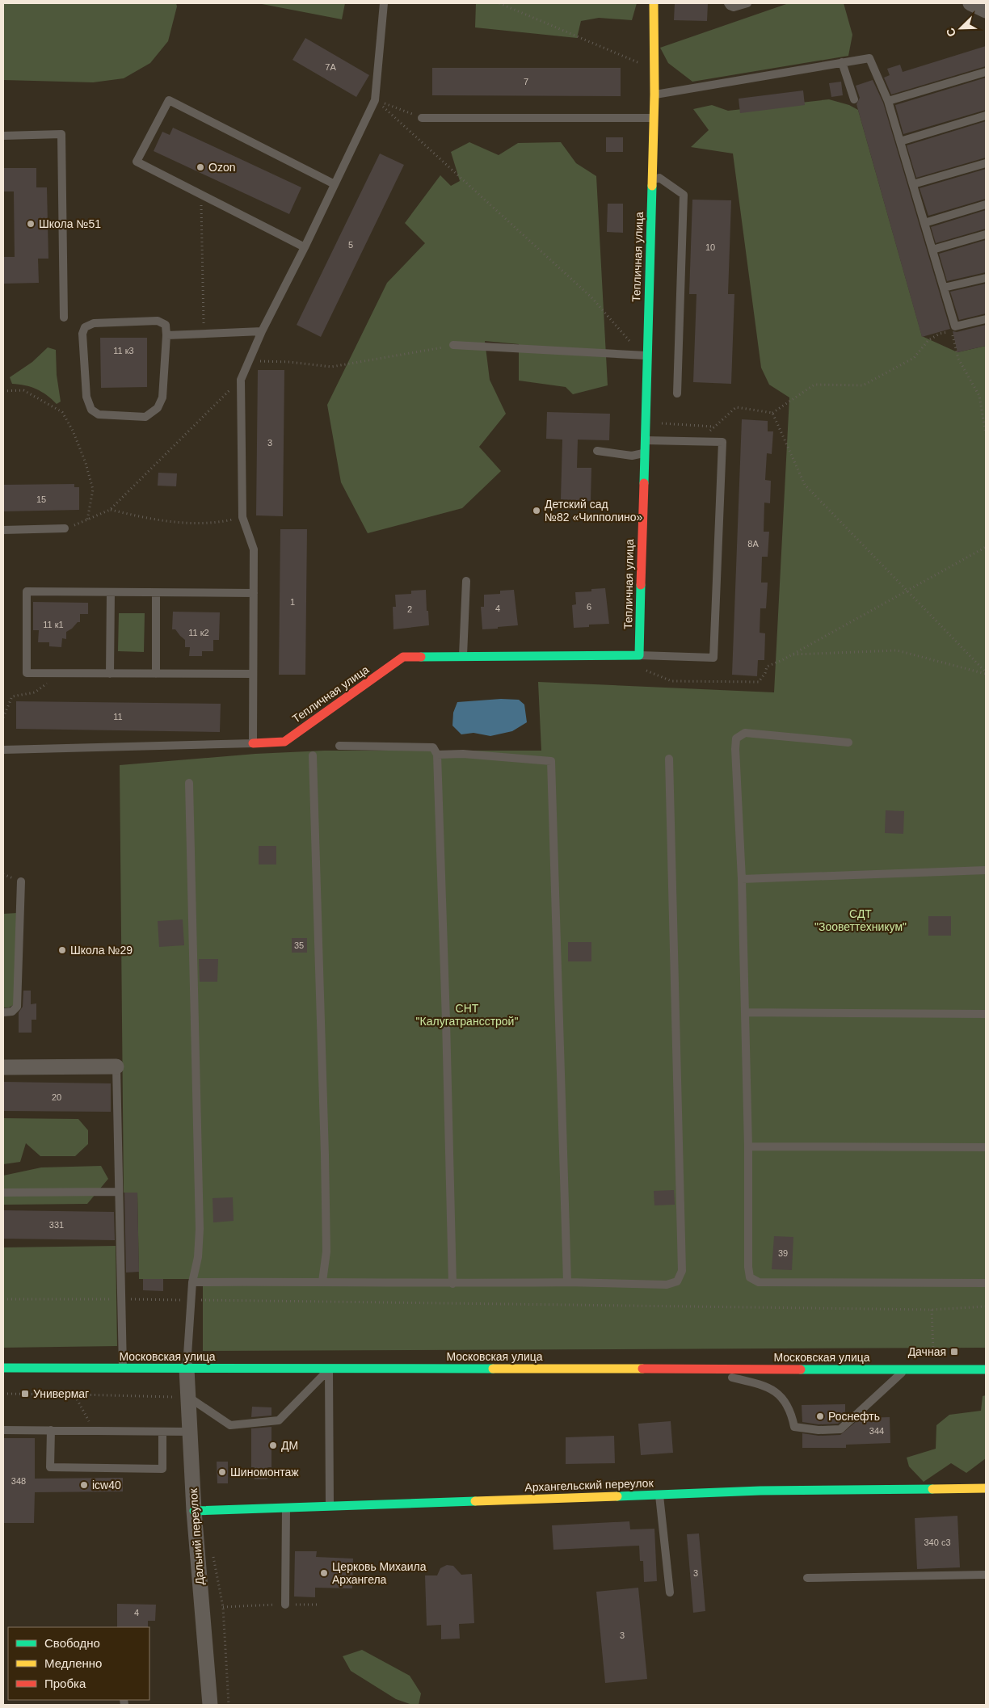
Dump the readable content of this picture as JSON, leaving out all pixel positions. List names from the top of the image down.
{
  "streets": {
    "street": [
      "Тепличная улица",
      "Московская улица",
      "Архангельский переулок",
      "Дальний переулок"
    ]
  },
  "crossings": [
    ["Московская улица", "Дальний переулок"],
    ["Архангельский переулок", "Дальний переулок"]
  ],
  "parks": ["СДТ \"Зооветтехникум\"", "СНТ \"Калугатрансстрой\""],
  "places": {
    "other": [
      "Ozon",
      "Школа №51",
      "Детский сад №82 «Чипполино»",
      "Школа №29",
      "Роснефть",
      "ДМ",
      "Шиномонтаж",
      "icw40",
      "Церковь Михаила Архангела"
    ],
    "transit": ["Дачная", "Универмаг"]
  },
  "house_numbers": [
    "7А",
    "7",
    "5",
    "10",
    "11 к3",
    "3",
    "15",
    "8А",
    "1",
    "6",
    "4",
    "2",
    "11 к1",
    "11 к2",
    "11",
    "35",
    "20",
    "331",
    "39",
    "344",
    "348",
    "340 с3",
    "3",
    "4",
    "3"
  ],
  "legend": ["Свободно", "Медленно", "Пробка"],
  "north": "bottom left"
}
